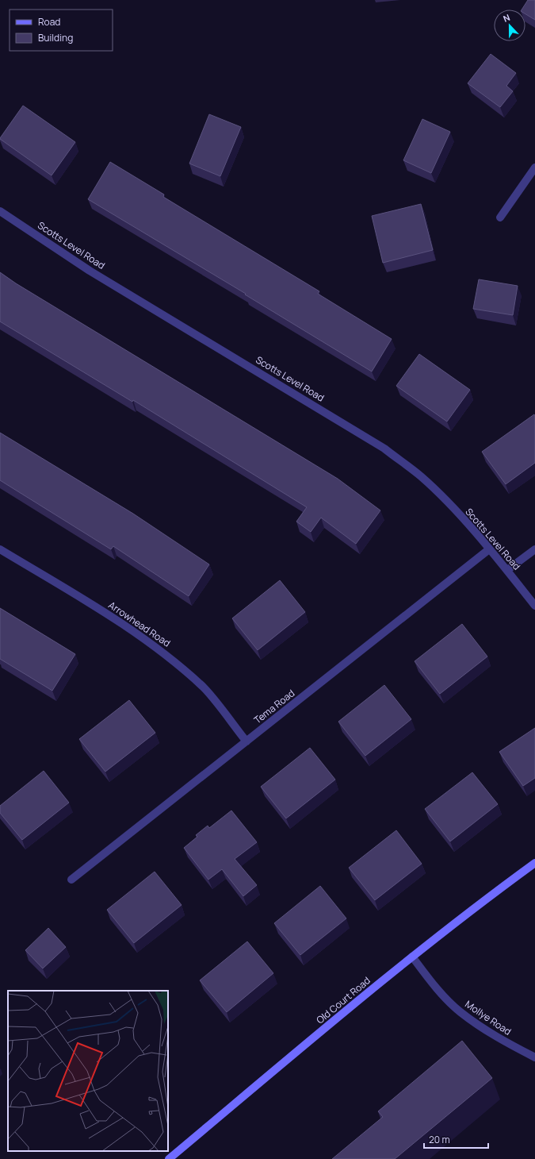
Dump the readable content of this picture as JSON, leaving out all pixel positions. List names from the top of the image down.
{
  "streets": {
    "main road": ["Old Court Road"],
    "street": [
      "Scotts Level Road",
      "Arrowhead Road",
      "Tema Road",
      "Mollye Road"
    ]
  },
  "crossings": [
    ["Scotts Level Road", "Tema Road"],
    ["Arrowhead Road", "Tema Road"],
    ["Old Court Road", "Mollye Road"]
  ],
  "legend": ["Road", "Building"],
  "scale_bar": "20 m",
  "north": "top"
}
